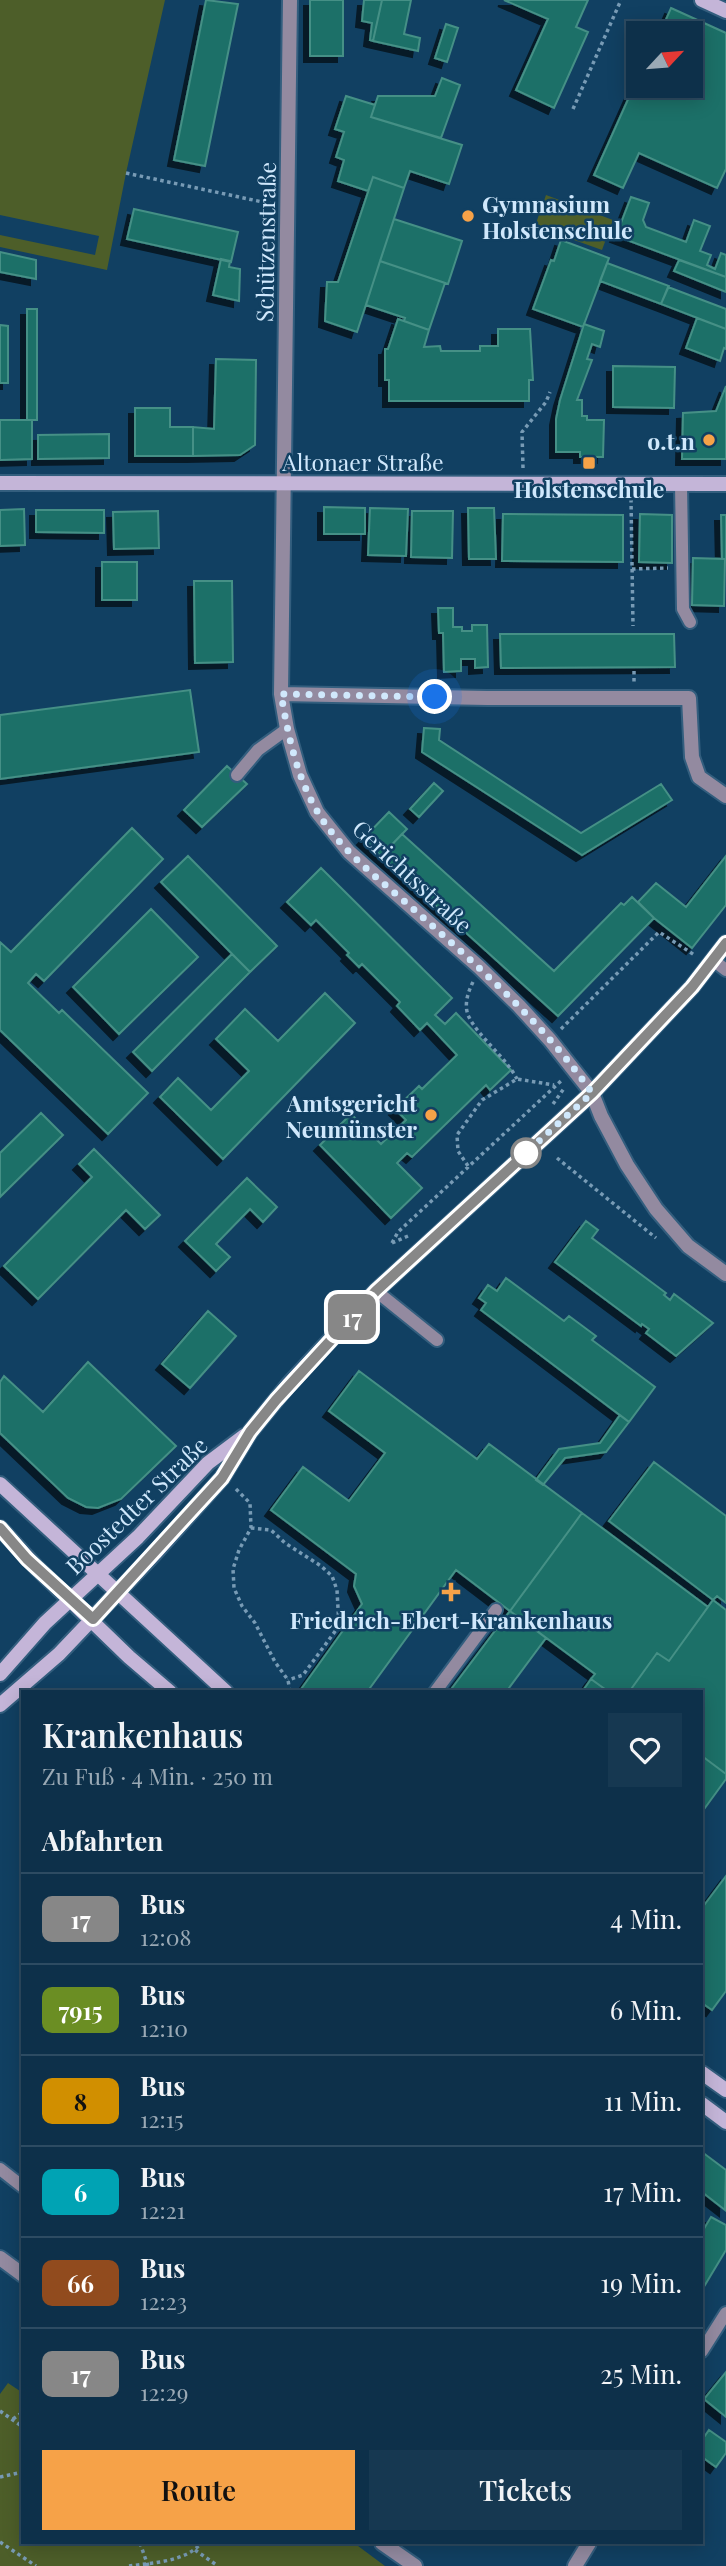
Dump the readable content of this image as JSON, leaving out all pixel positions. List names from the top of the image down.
{
  "streets": {
    "street": [
      "Schützenstraße",
      "Altonaer Straße",
      "Gerichtsstraße",
      "Boostedter Straße"
    ]
  },
  "crossings": [
    ["Schützenstraße", "Altonaer Straße"],
    ["Schützenstraße", "Gerichtsstraße"],
    ["Altonaer Straße", "Gerichtsstraße"],
    ["Gerichtsstraße", "Boostedter Straße"]
  ],
  "places": {
    "other": ["Gymnasium Holstenschule", "o.t.n", "Amtsgericht Neumünster"],
    "transit": ["Holstenschule"],
    "health": ["Friedrich-Ebert-Krankenhaus"]
  },
  "lines": ["bus line 17"],
  "north": "top right",
  "page": {
    "on_map": "17",
    "heading": [
      ["Krankenhaus", "Zu Fuß · 4 Min. · 250 m"],
      "Abfahrten"
    ],
    "list": [
      {
        "mark": "17",
        "name": "Bus",
        "note": "12:08",
        "value": "4 Min."
      },
      {
        "mark": "7915",
        "name": "Bus",
        "note": "12:10",
        "value": "6 Min."
      },
      {
        "mark": "8",
        "name": "Bus",
        "note": "12:15",
        "value": "11 Min."
      },
      {
        "mark": "6",
        "name": "Bus",
        "note": "12:21",
        "value": "17 Min."
      },
      {
        "mark": "66",
        "name": "Bus",
        "note": "12:23",
        "value": "19 Min."
      },
      {
        "mark": "17",
        "name": "Bus",
        "note": "12:29",
        "value": "25 Min."
      }
    ],
    "buttons": ["Route", "Tickets"]
  }
}
